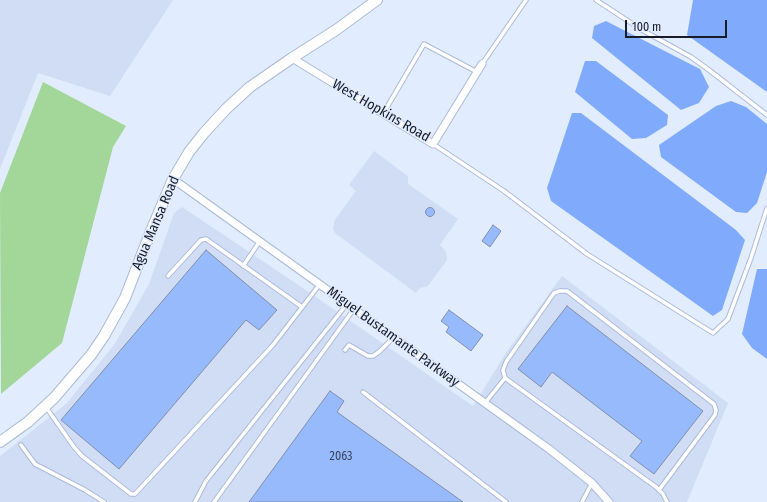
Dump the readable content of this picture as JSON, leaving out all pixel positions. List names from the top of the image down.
{
  "streets": {
    "main road": ["Agua Mansa Road"],
    "street": ["West Hopkins Road", "Miguel Bustamante Parkway"]
  },
  "crossings": [
    ["West Hopkins Road", "Agua Mansa Road"],
    ["Agua Mansa Road", "Miguel Bustamante Parkway"]
  ],
  "house_numbers": ["2063"],
  "scale_bar": "100 m"
}
